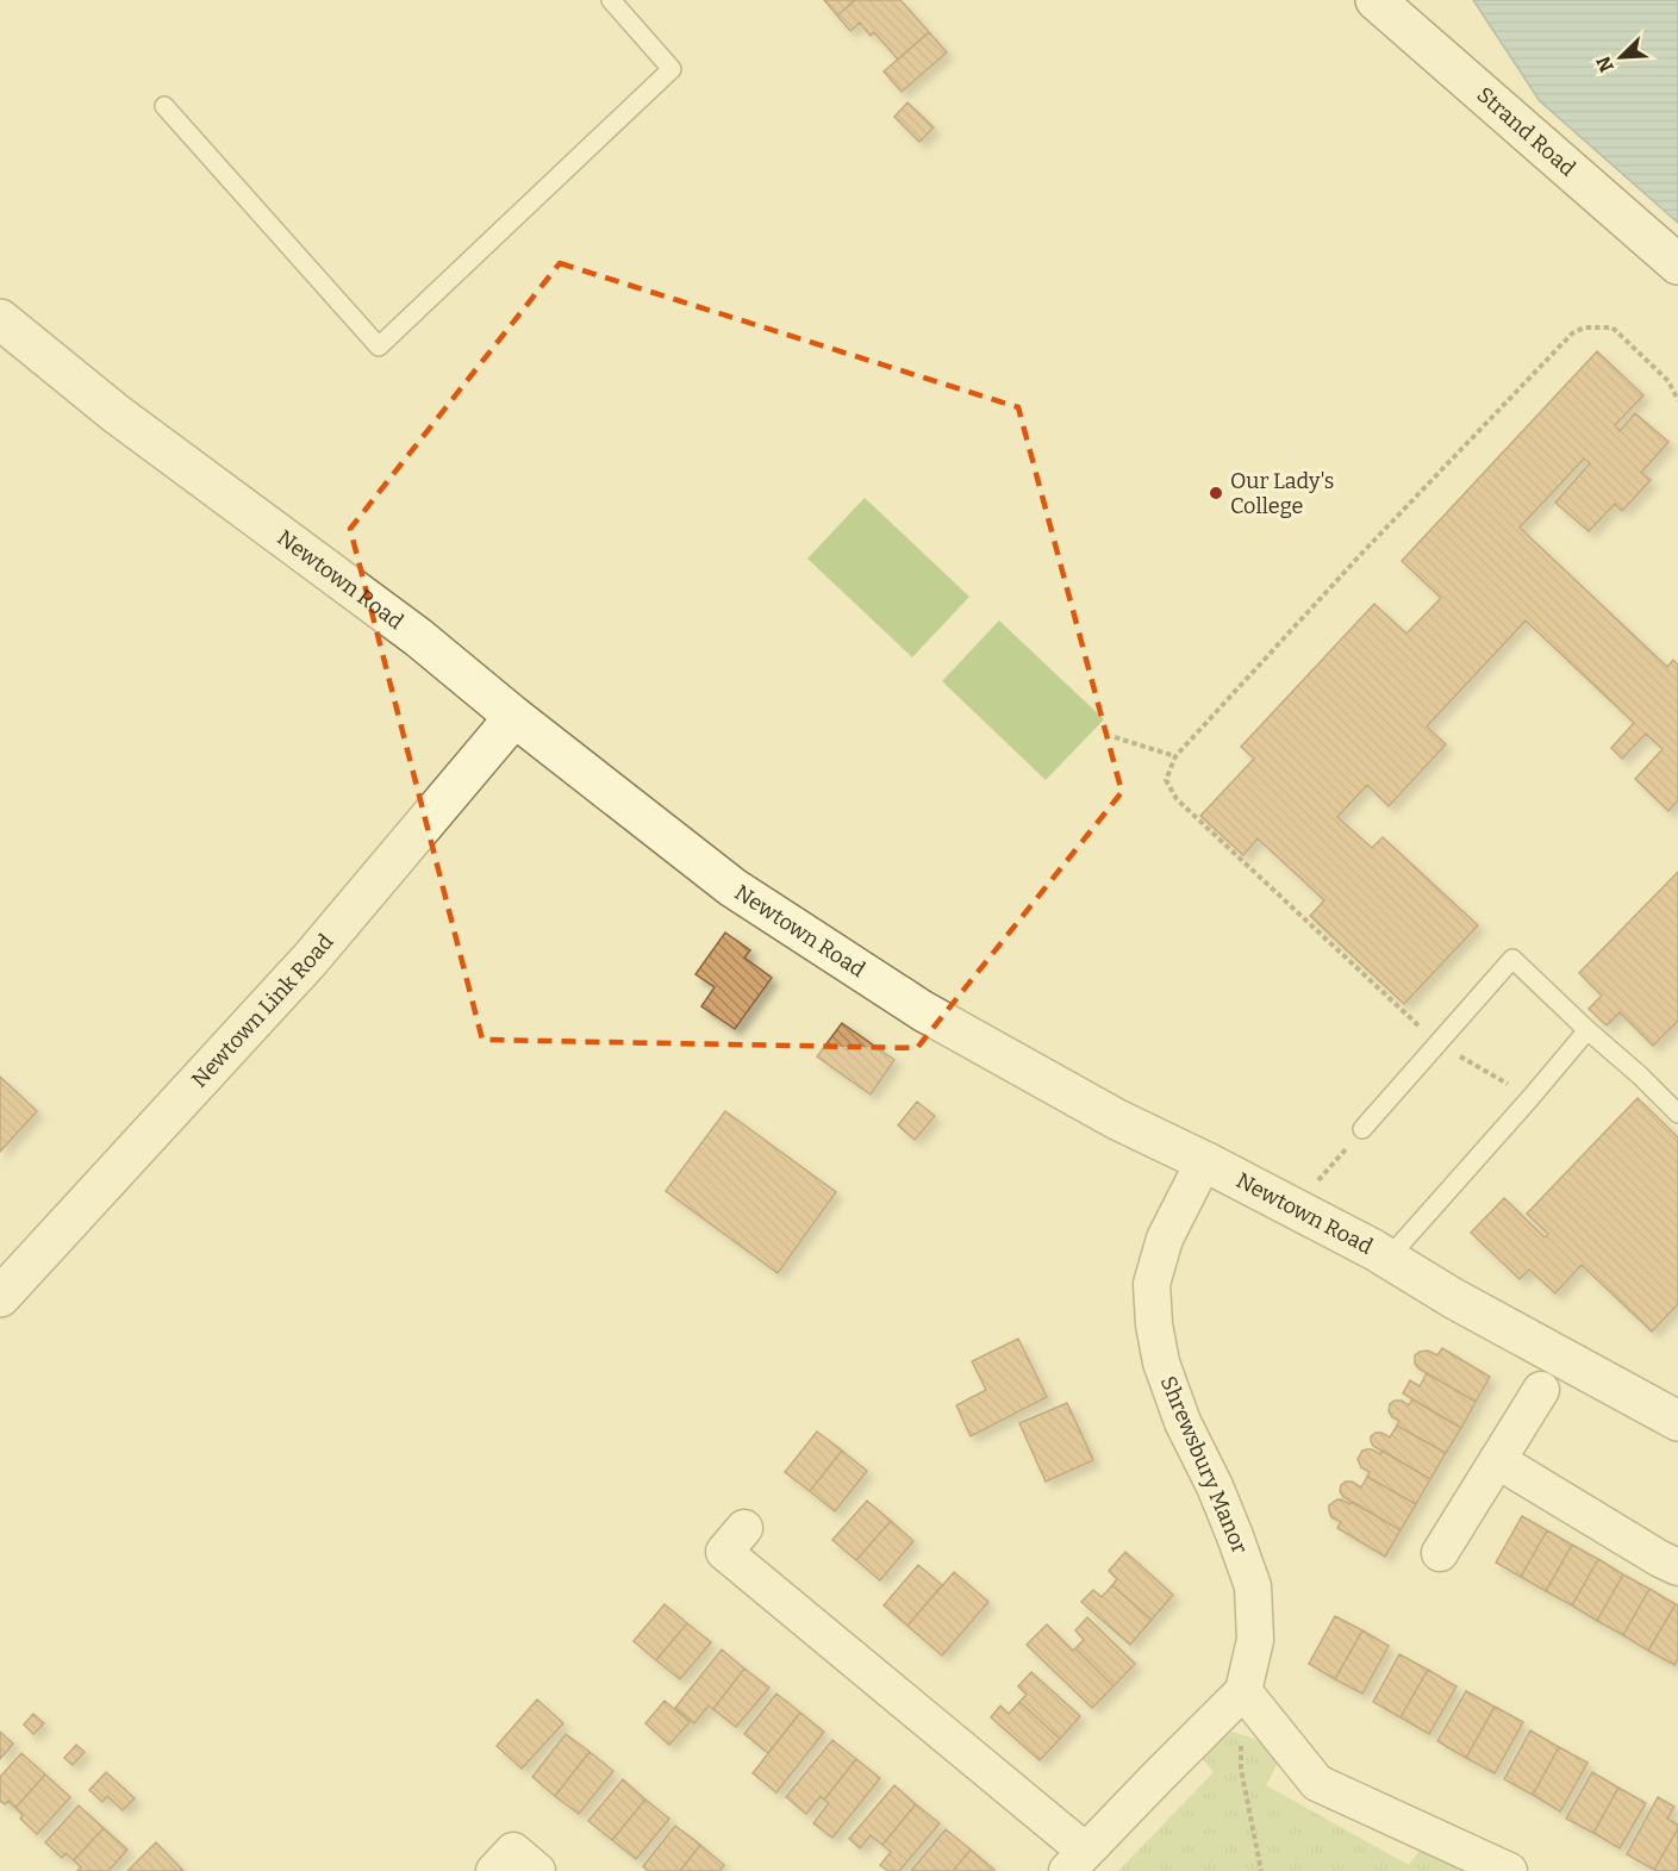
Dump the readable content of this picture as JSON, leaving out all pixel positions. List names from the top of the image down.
{
  "streets": {
    "street": [
      "Strand Road",
      "Newtown Road",
      "Newtown Link Road",
      "Shrewsbury Manor"
    ]
  },
  "crossings": [
    ["Newtown Road", "Newtown Link Road"],
    ["Newtown Road", "Shrewsbury Manor"]
  ],
  "places": ["Our Lady's College"],
  "north": "bottom left"
}
